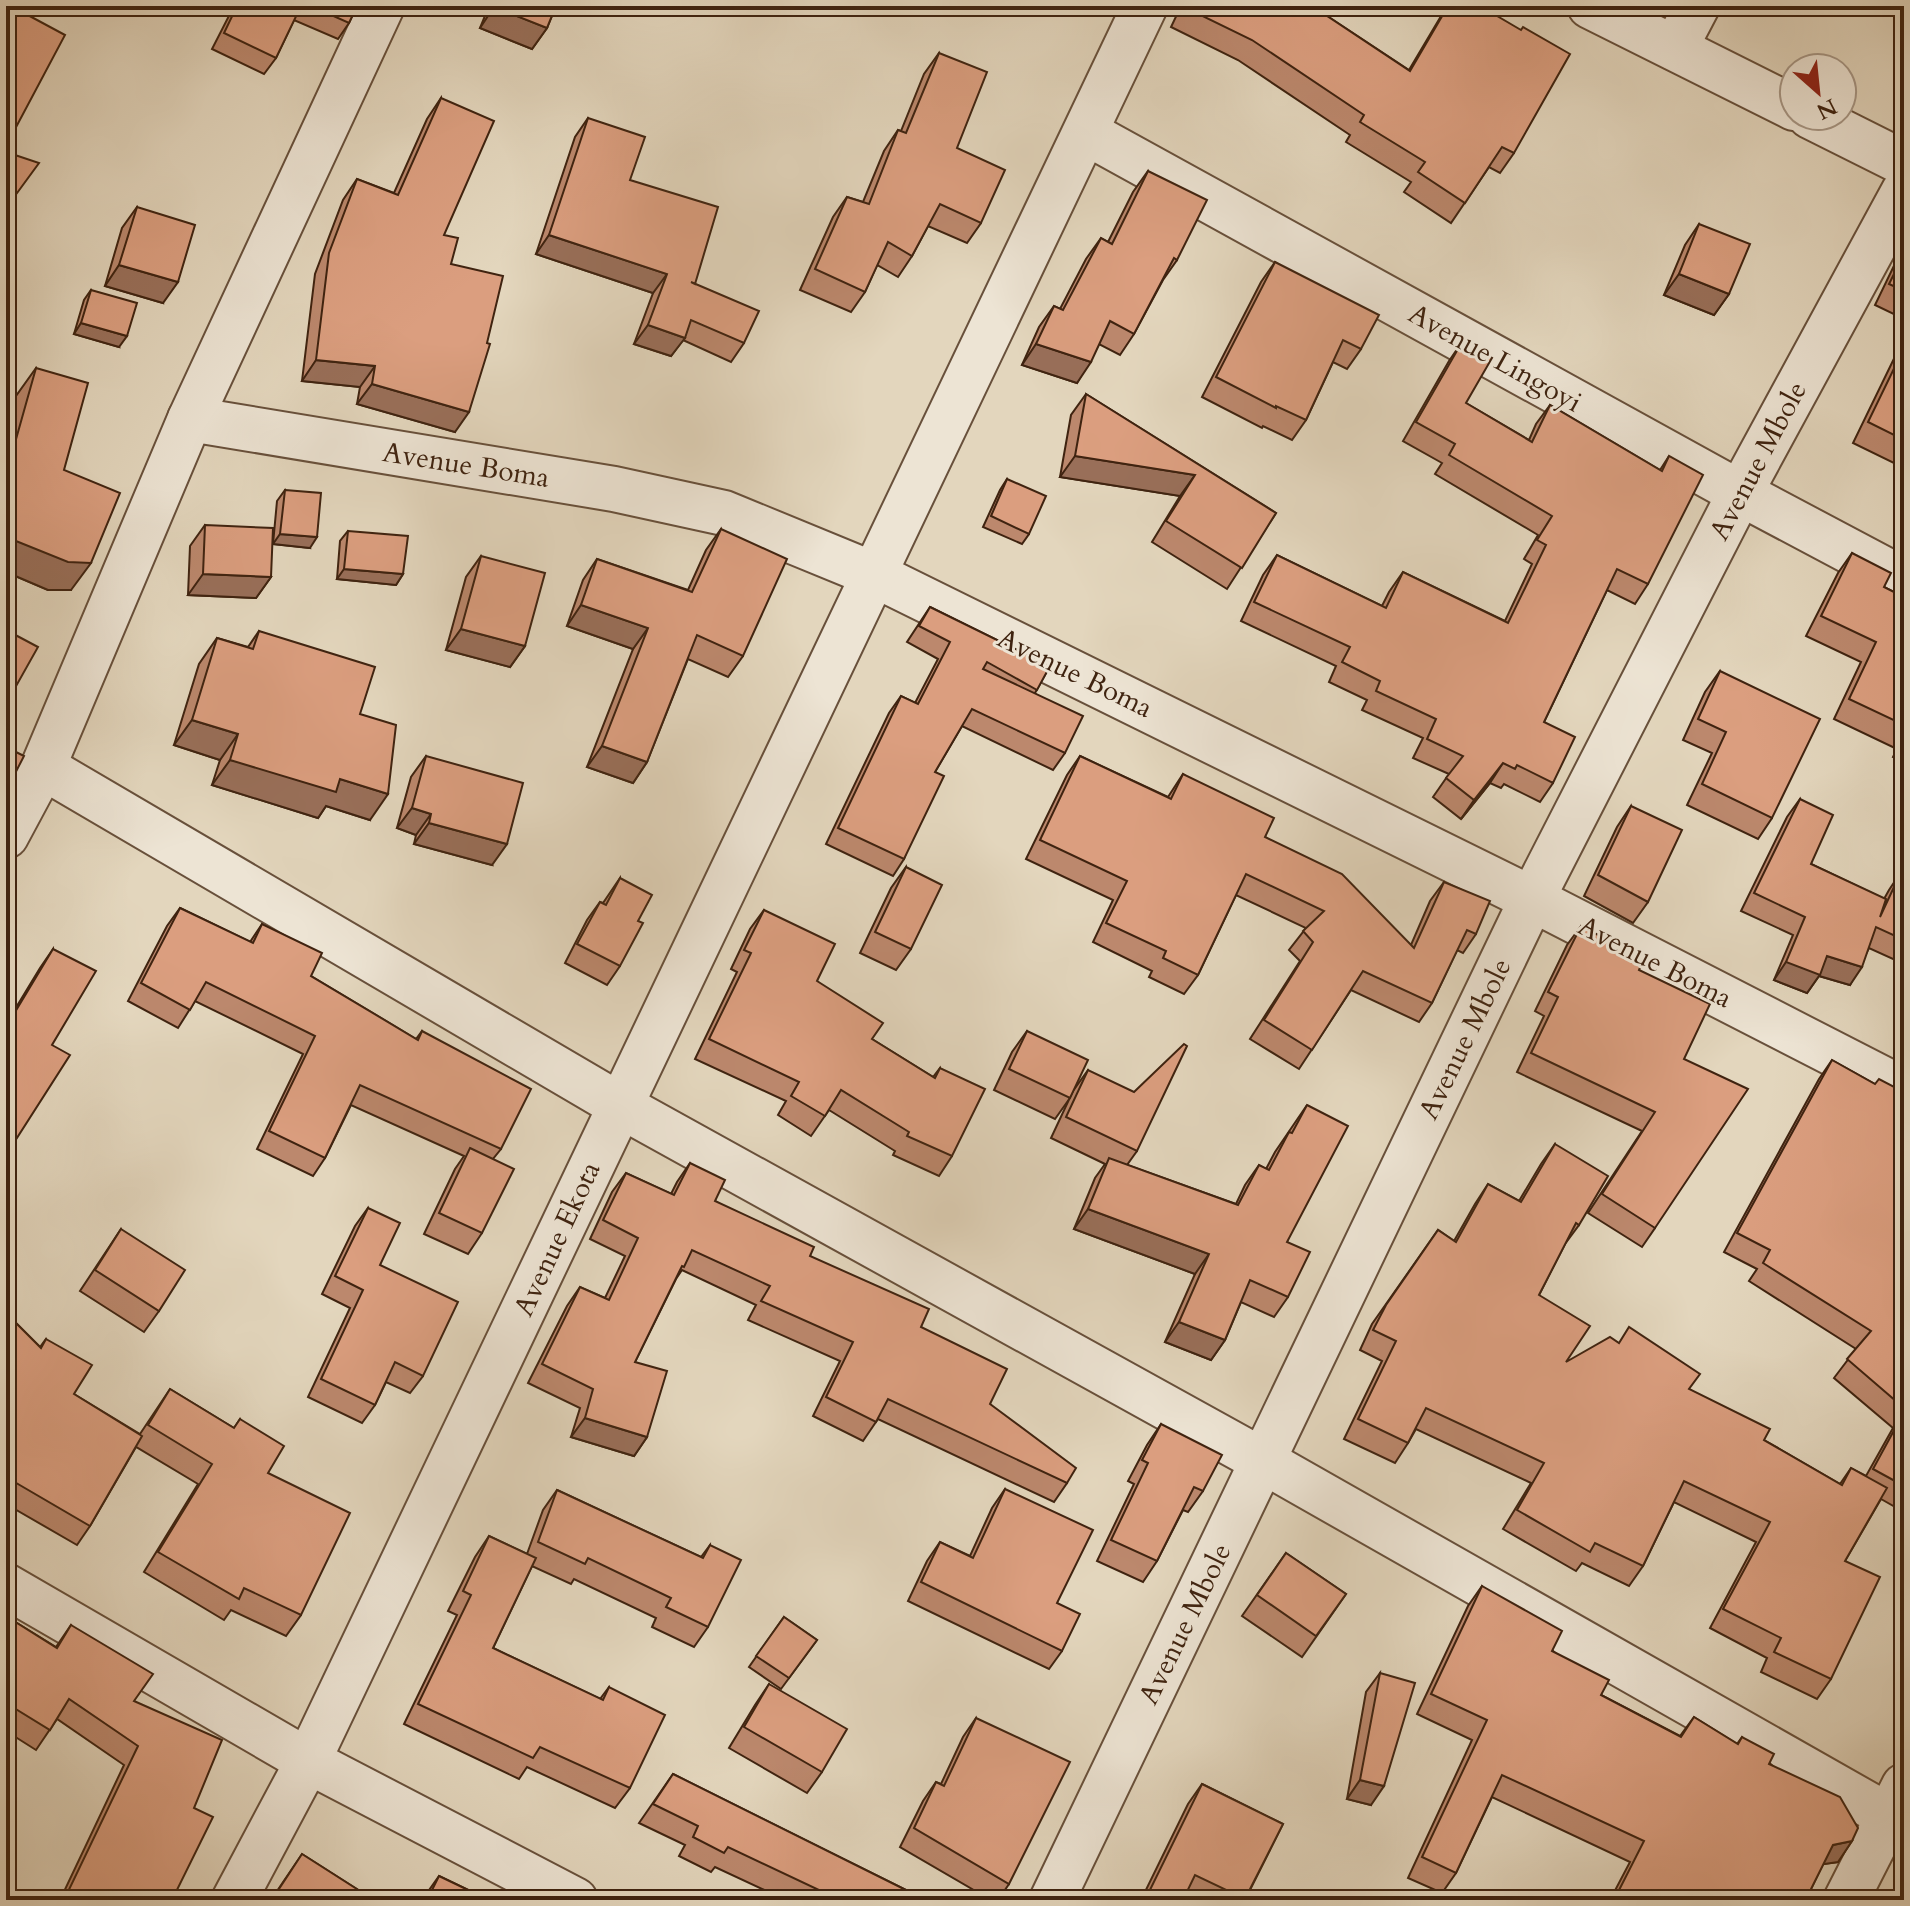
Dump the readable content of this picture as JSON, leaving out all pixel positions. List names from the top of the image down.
{
  "streets": {
    "street": [
      "Avenue Lingoyi",
      "Avenue Mbole",
      "Avenue Boma",
      "Avenue Ekota"
    ]
  },
  "crossings": [
    ["Avenue Lingoyi", "Avenue Mbole"],
    ["Avenue Lingoyi", "Avenue Ekota"],
    ["Avenue Mbole", "Avenue Boma"],
    ["Avenue Boma", "Avenue Ekota"]
  ],
  "north": "bottom right"
}
